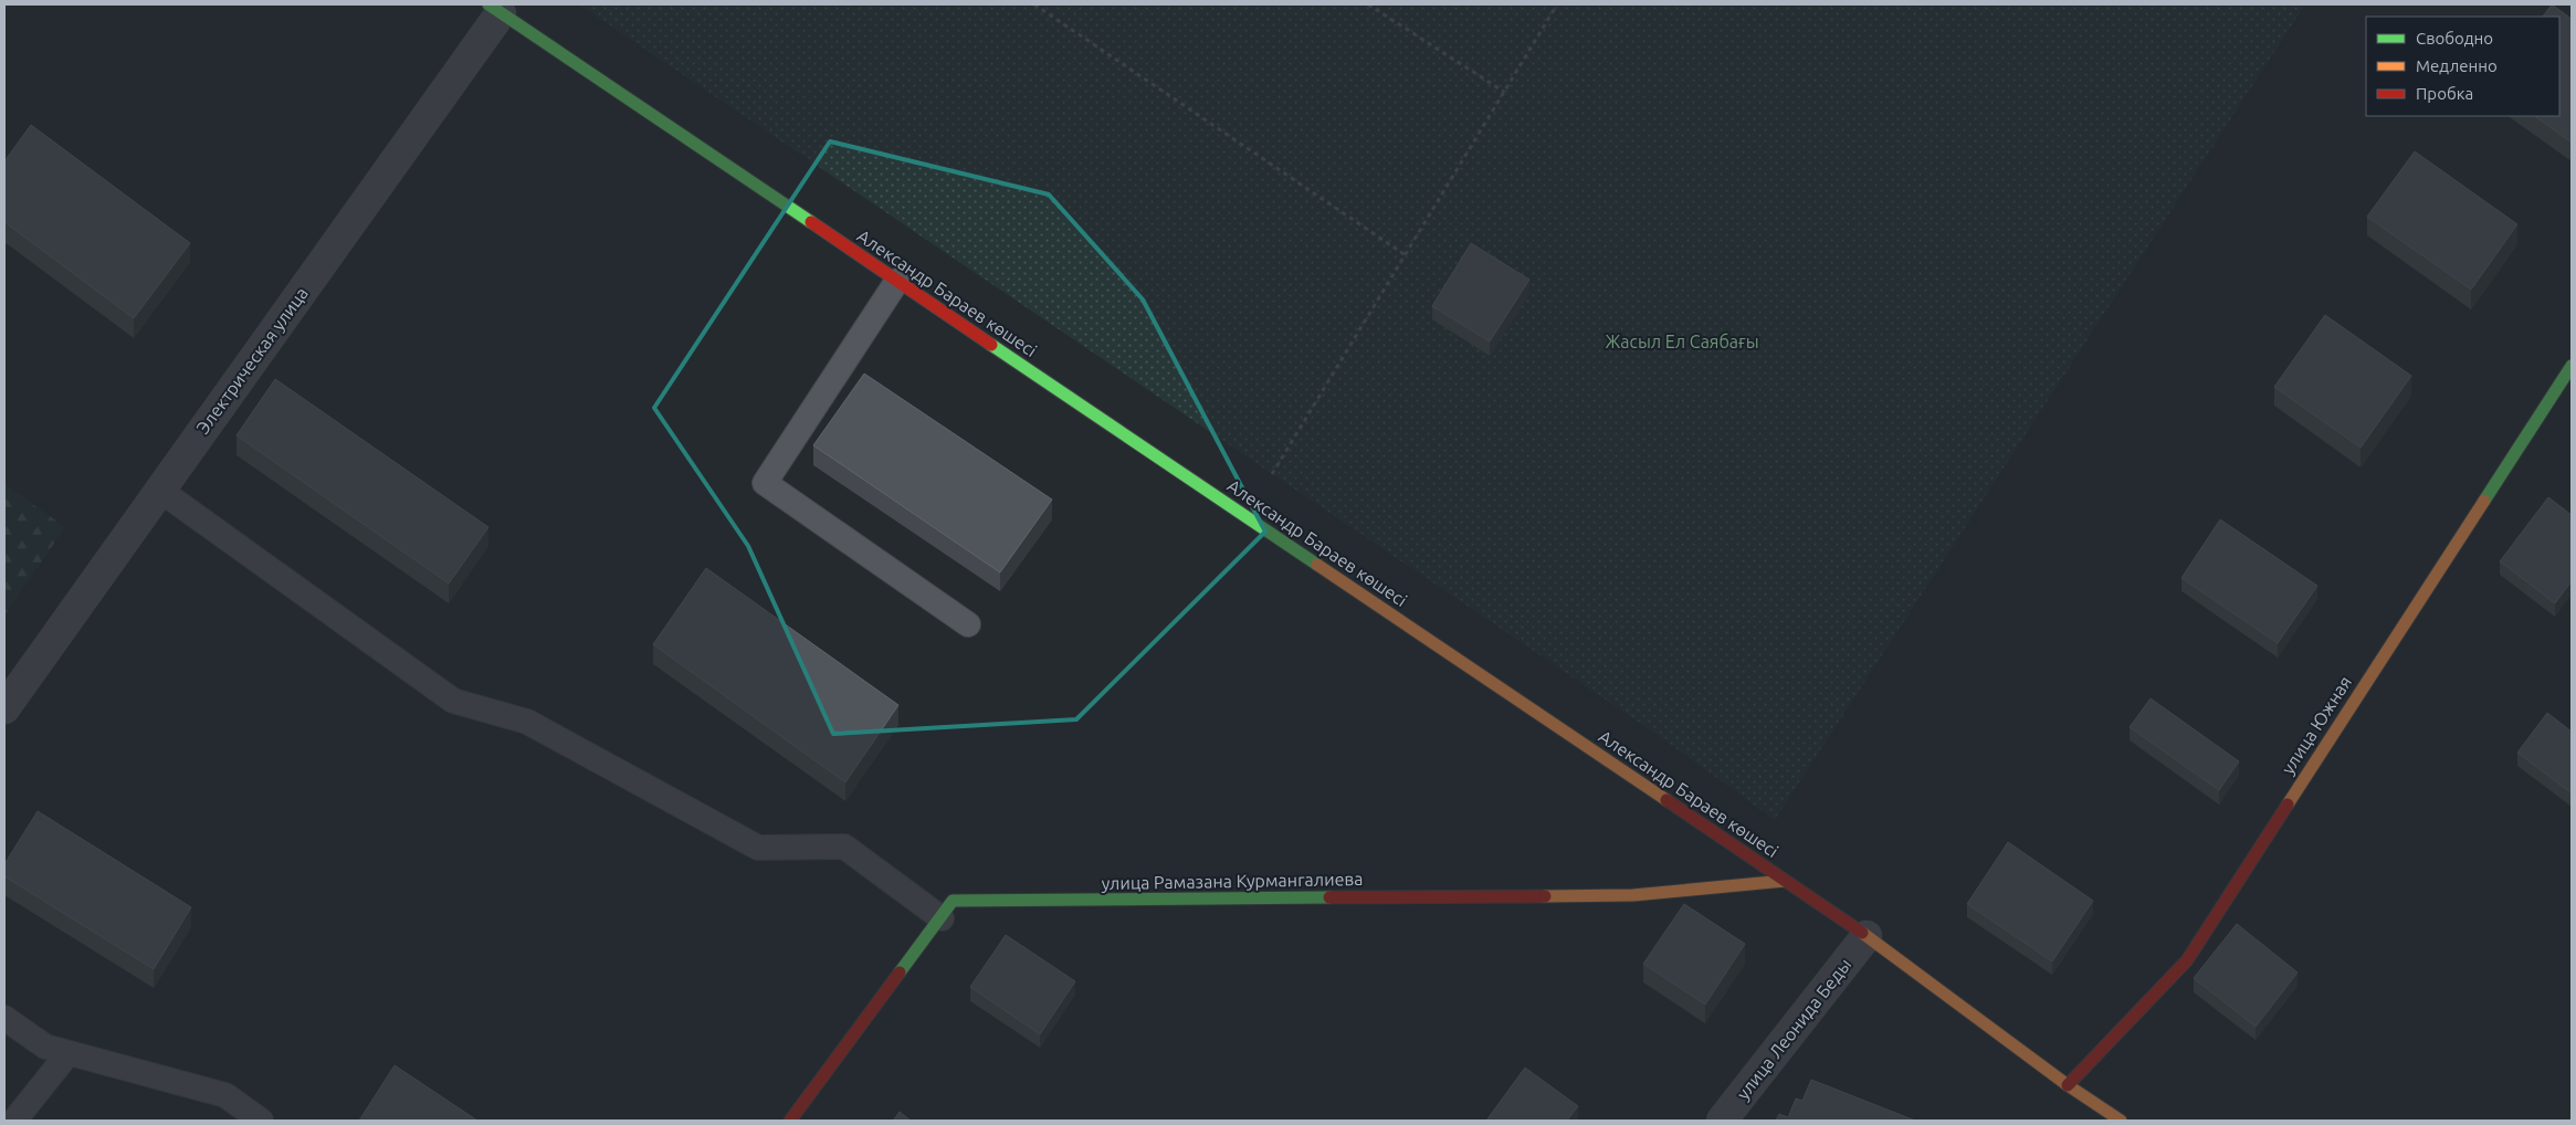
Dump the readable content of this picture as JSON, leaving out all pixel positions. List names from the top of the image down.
{
  "streets": {
    "street": [
      "Александр Бараев көшесі",
      "Электрическая улица",
      "улица Южная",
      "улица Рамазана Курмангалиева",
      "улица Леонида Беды"
    ]
  },
  "crossings": [
    ["Александр Бараев көшесі", "Электрическая улица"],
    ["Александр Бараев көшесі", "улица Южная"],
    ["Александр Бараев көшесі", "улица Рамазана Курмангалиева"],
    ["Александр Бараев көшесі", "улица Леонида Беды"]
  ],
  "parks": ["Жасыл Ел Саябағы"],
  "legend": ["Свободно", "Медленно", "Пробка"]
}
